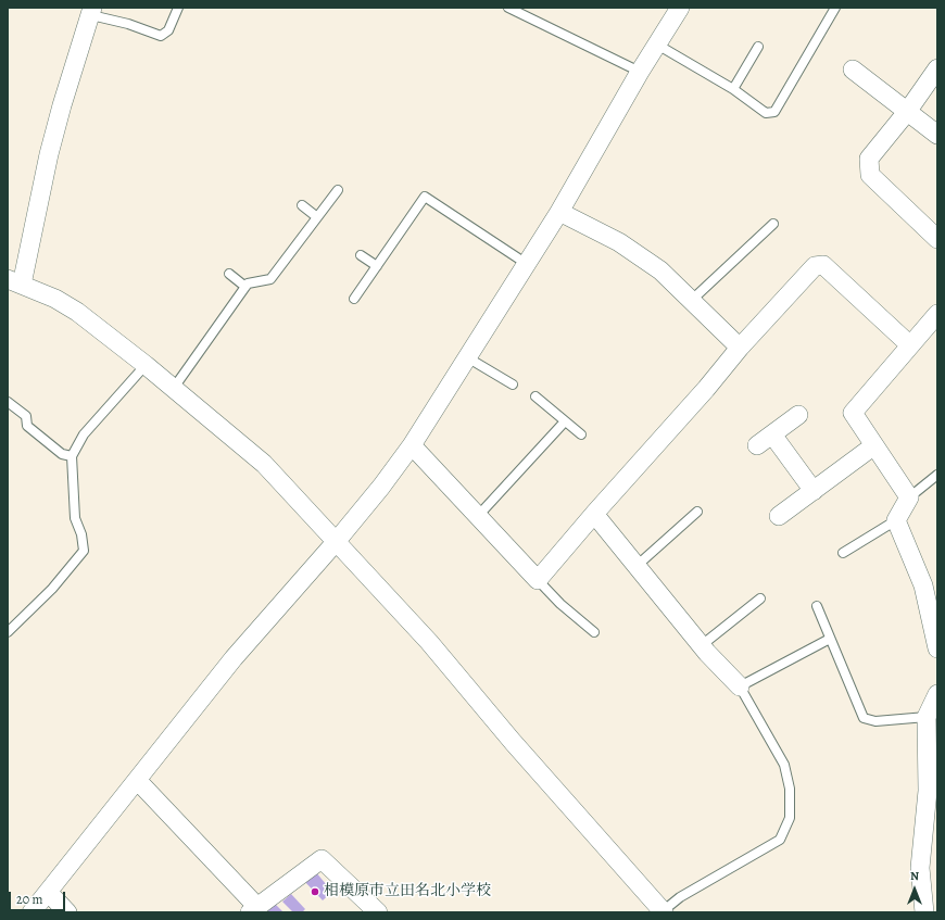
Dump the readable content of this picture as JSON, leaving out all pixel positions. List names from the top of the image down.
{
  "places": ["相模原市立田名北小学校"],
  "scale_bar": "20 m",
  "north": "top"
}
